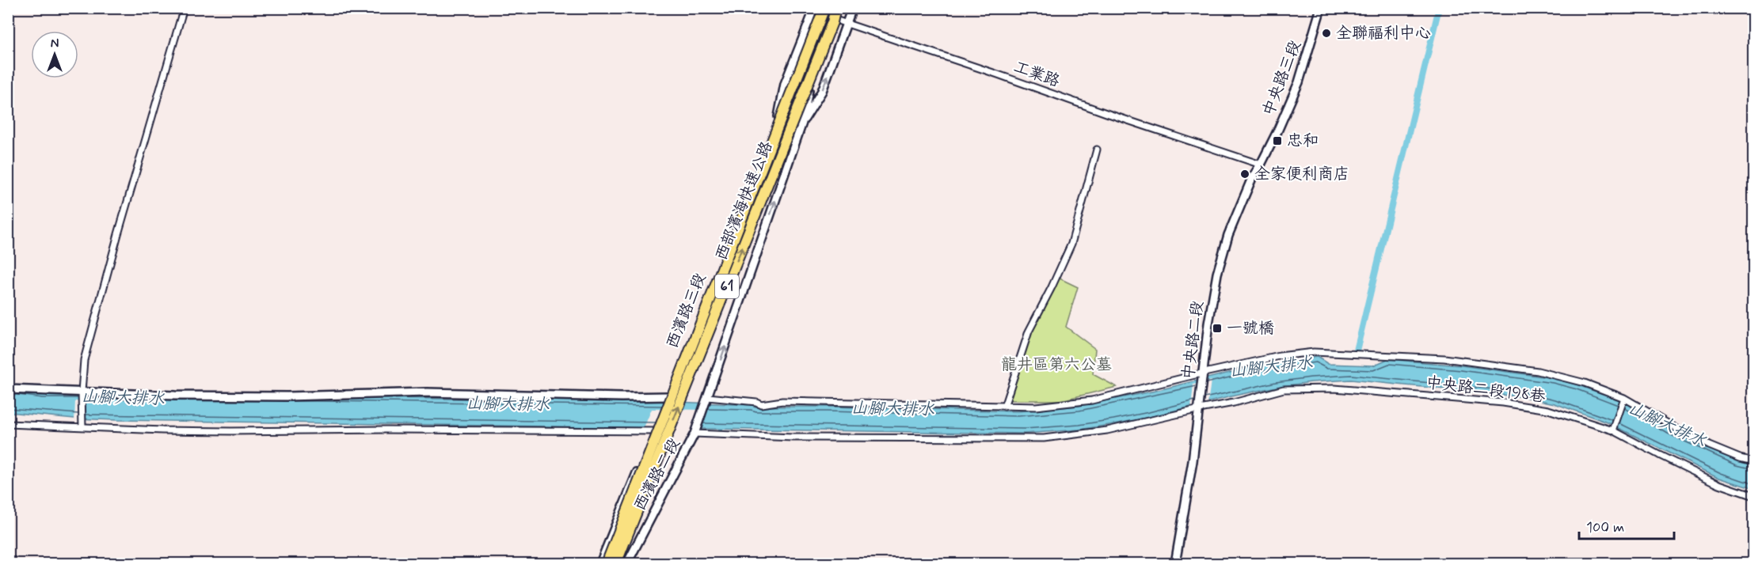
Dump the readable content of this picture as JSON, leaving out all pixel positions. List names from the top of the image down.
{
  "streets": {
    "highway": ["西部濱海快速公路", "61"],
    "street": [
      "工業路",
      "中央路三段",
      "西濱路三段",
      "中央路二段",
      "中央路二段198巷",
      "西濱路二段"
    ]
  },
  "crossings": [
    ["工業路", "西部濱海快速公路"],
    ["工業路", "西濱路三段"],
    ["工業路", "中央路二段"],
    ["中央路三段", "中央路二段"],
    ["西部濱海快速公路", "西濱路三段"],
    ["西濱路三段", "西濱路二段"],
    ["中央路二段", "中央路二段198巷"],
    ["中央路二段198巷", "西濱路二段"]
  ],
  "water": ["山腳大排水"],
  "parks": ["龍井區第六公墓"],
  "places": {
    "other": ["全聯福利中心", "全家便利商店"],
    "transit": ["忠和", "一號橋"]
  },
  "scale_bar": "100 m",
  "north": "top"
}
